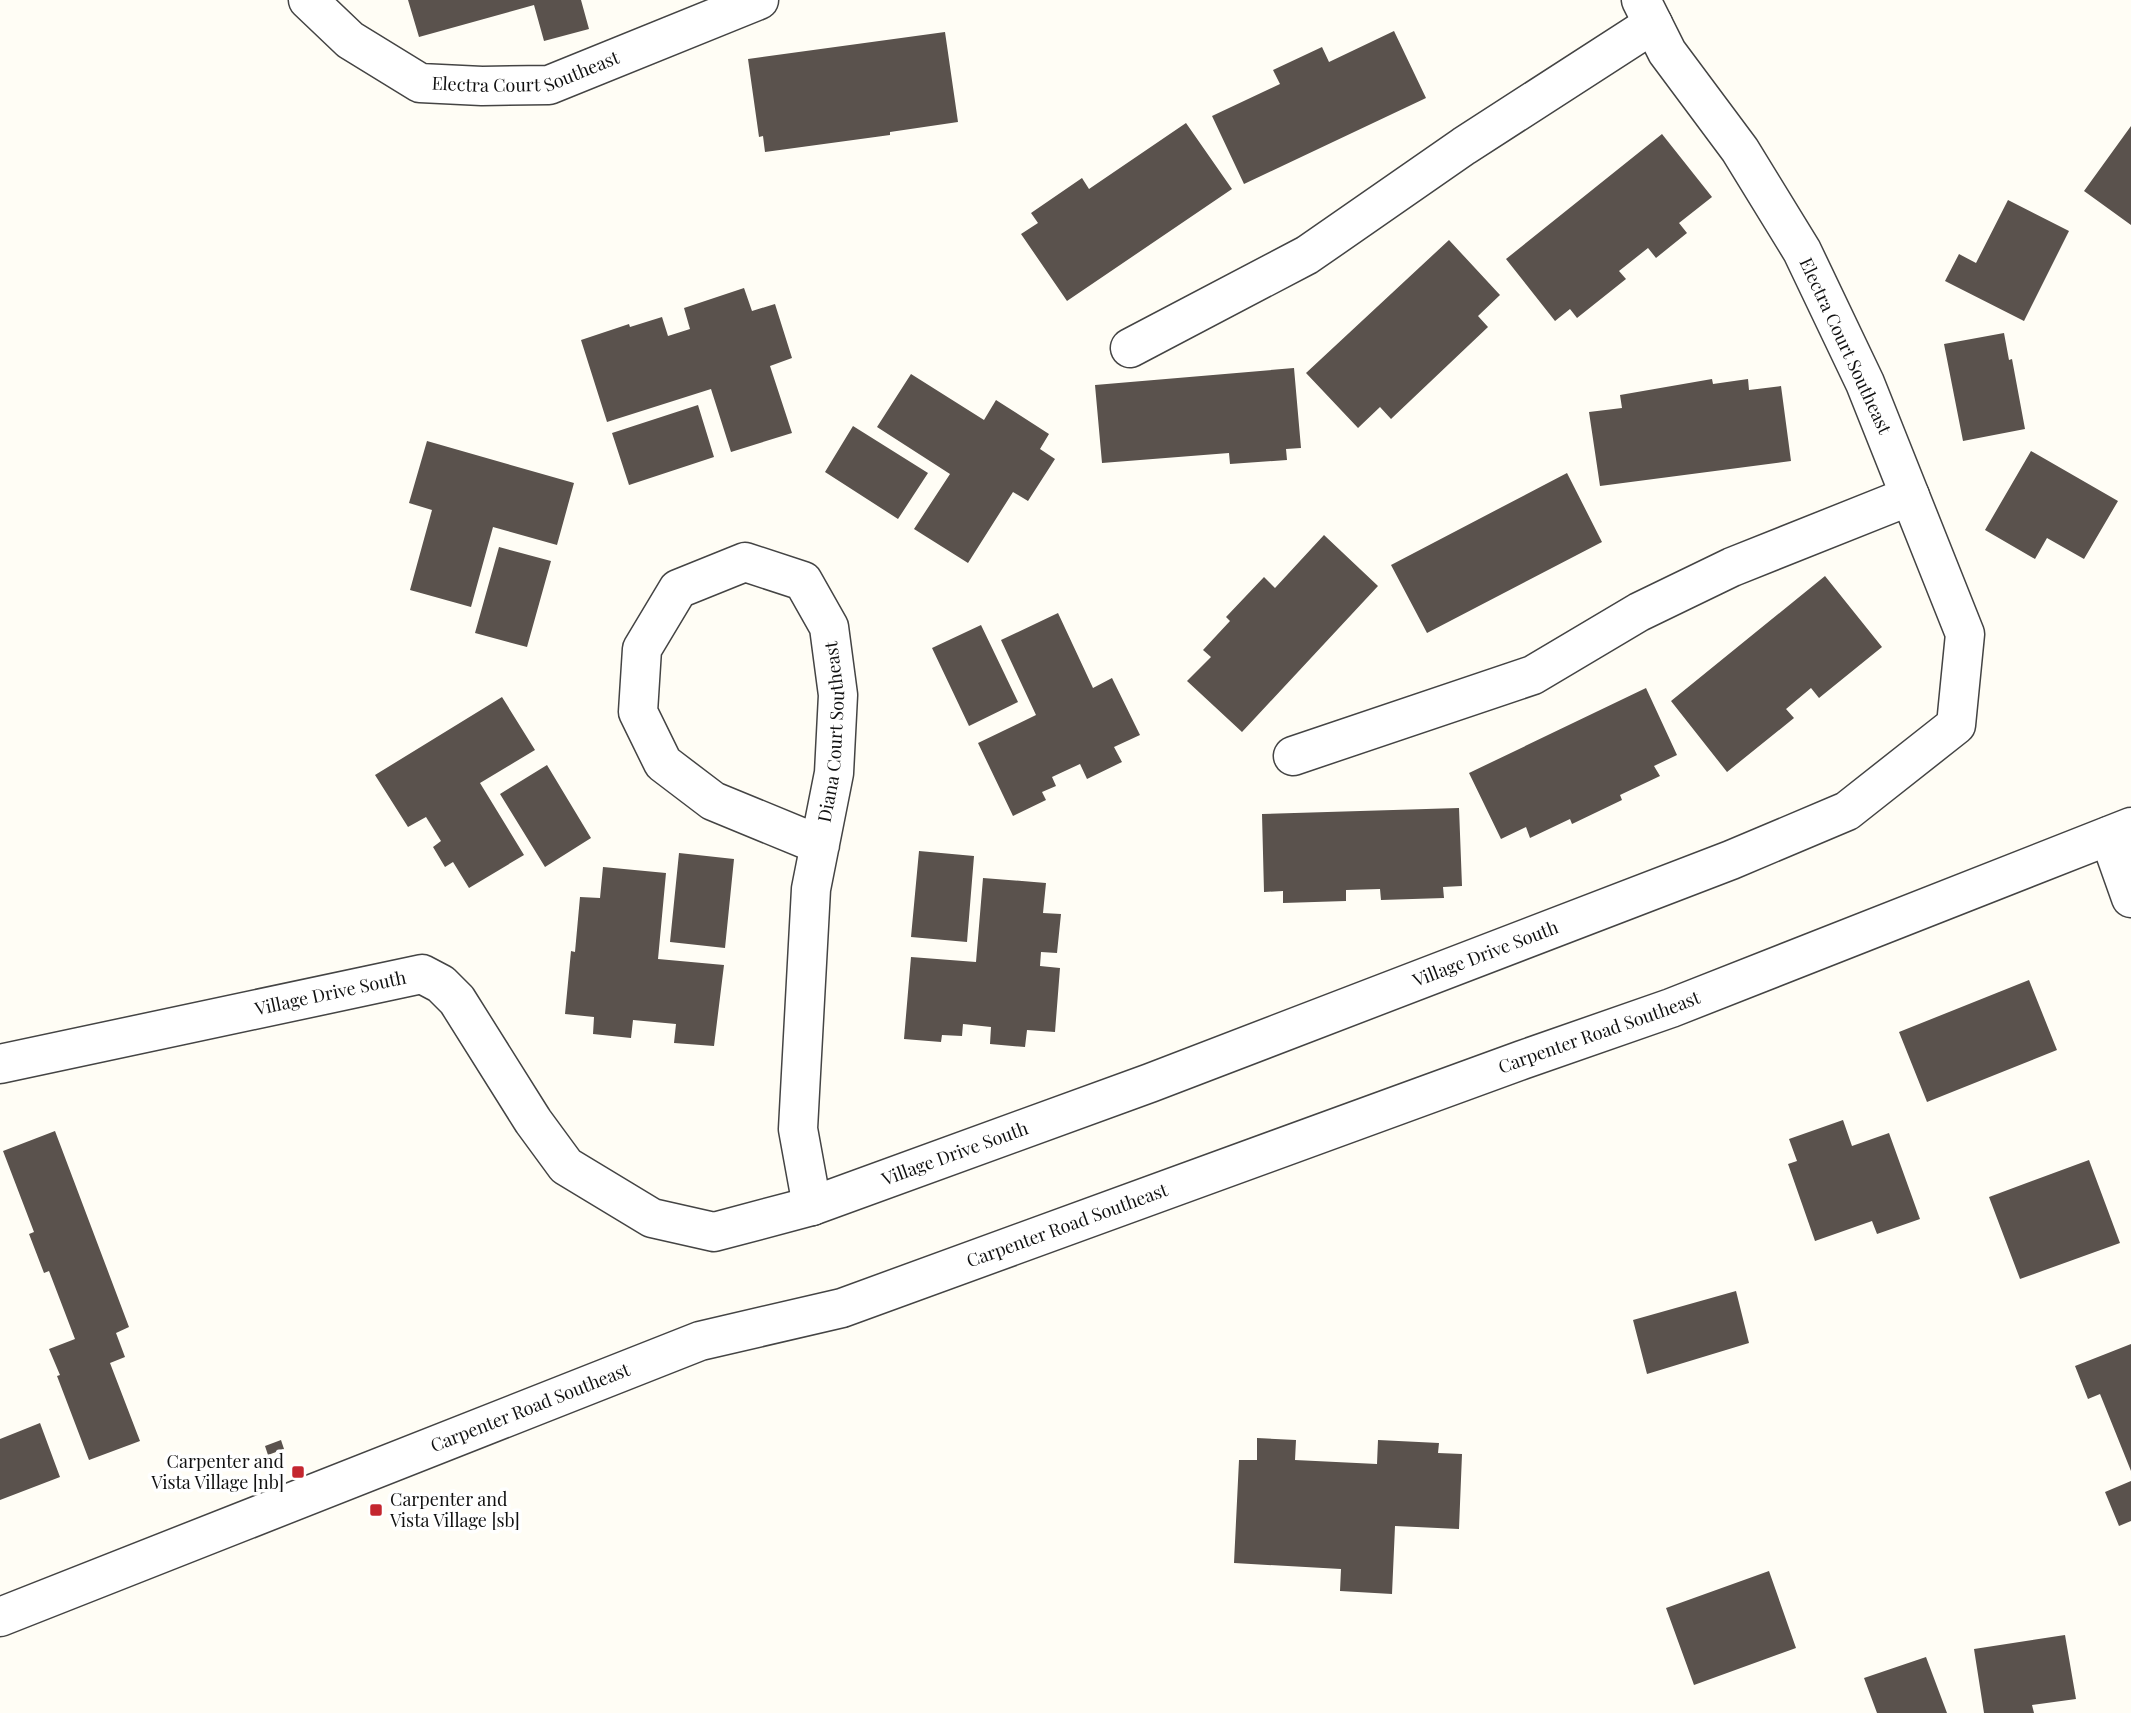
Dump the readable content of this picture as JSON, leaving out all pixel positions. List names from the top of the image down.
{
  "streets": {
    "street": [
      "Electra Court Southeast",
      "Diana Court Southeast",
      "Village Drive South",
      "Carpenter Road Southeast"
    ]
  },
  "crossings": [
    ["Electra Court Southeast", "Village Drive South"],
    ["Diana Court Southeast", "Village Drive South"]
  ],
  "places": {
    "transit": ["Carpenter and Vista Village [nb]", "Carpenter and Vista Village [sb]"]
  }
}
